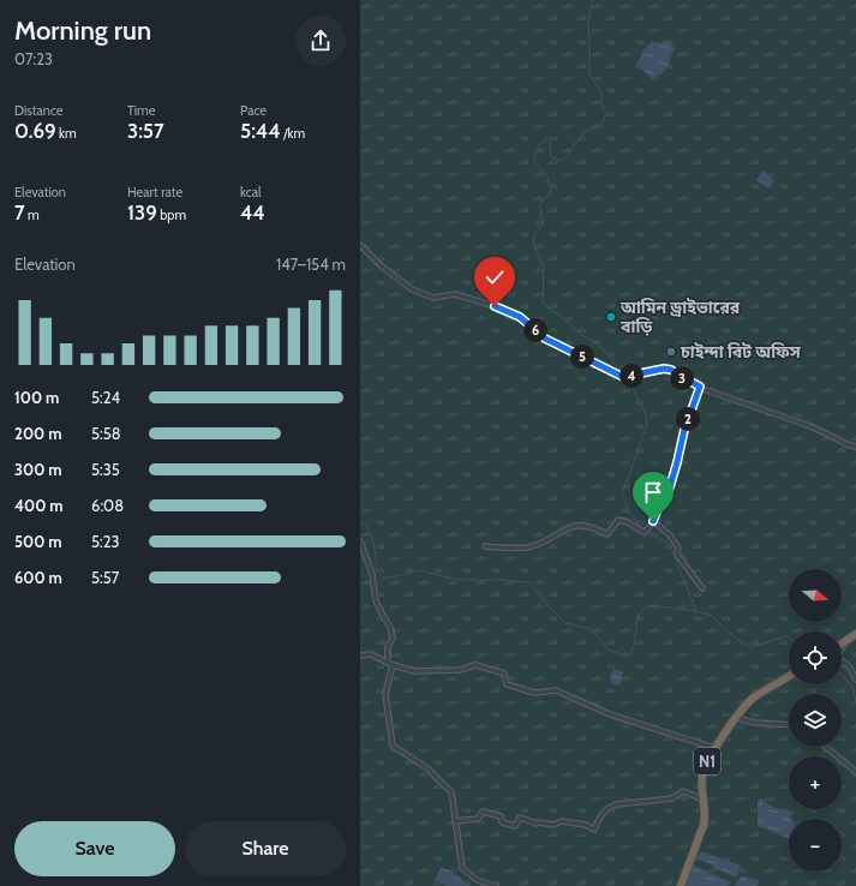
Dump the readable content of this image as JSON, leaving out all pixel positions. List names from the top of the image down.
{
  "streets": {
    "highway": ["N1"]
  },
  "places": ["আমিন ড্রাইভারের বাড়ি", "চাইন্দা বিট অফিস"],
  "north": "right",
  "page": {
    "heading": ["Morning run", "07:23"],
    "stats": [
      ["Distance", "0.69 km"],
      ["Time", "3:57"],
      ["Pace", "5:44 /km"],
      ["Elevation", "7 m"],
      ["Heart rate", "139 bpm"],
      ["kcal", "44"]
    ],
    "chart": ["Elevation", "147–154 m"],
    "pins": [
      "6",
      "5",
      "4",
      "3",
      "2"
    ],
    "list": [
      {
        "name": "100 m",
        "note": "5:24"
      },
      {
        "name": "200 m",
        "note": "5:58"
      },
      {
        "name": "300 m",
        "note": "5:35"
      },
      {
        "name": "400 m",
        "note": "6:08"
      },
      {
        "name": "500 m",
        "note": "5:23"
      },
      {
        "name": "600 m",
        "note": "5:57"
      }
    ],
    "map_buttons": ["+", "−"],
    "buttons": ["Save", "Share"]
  }
}
